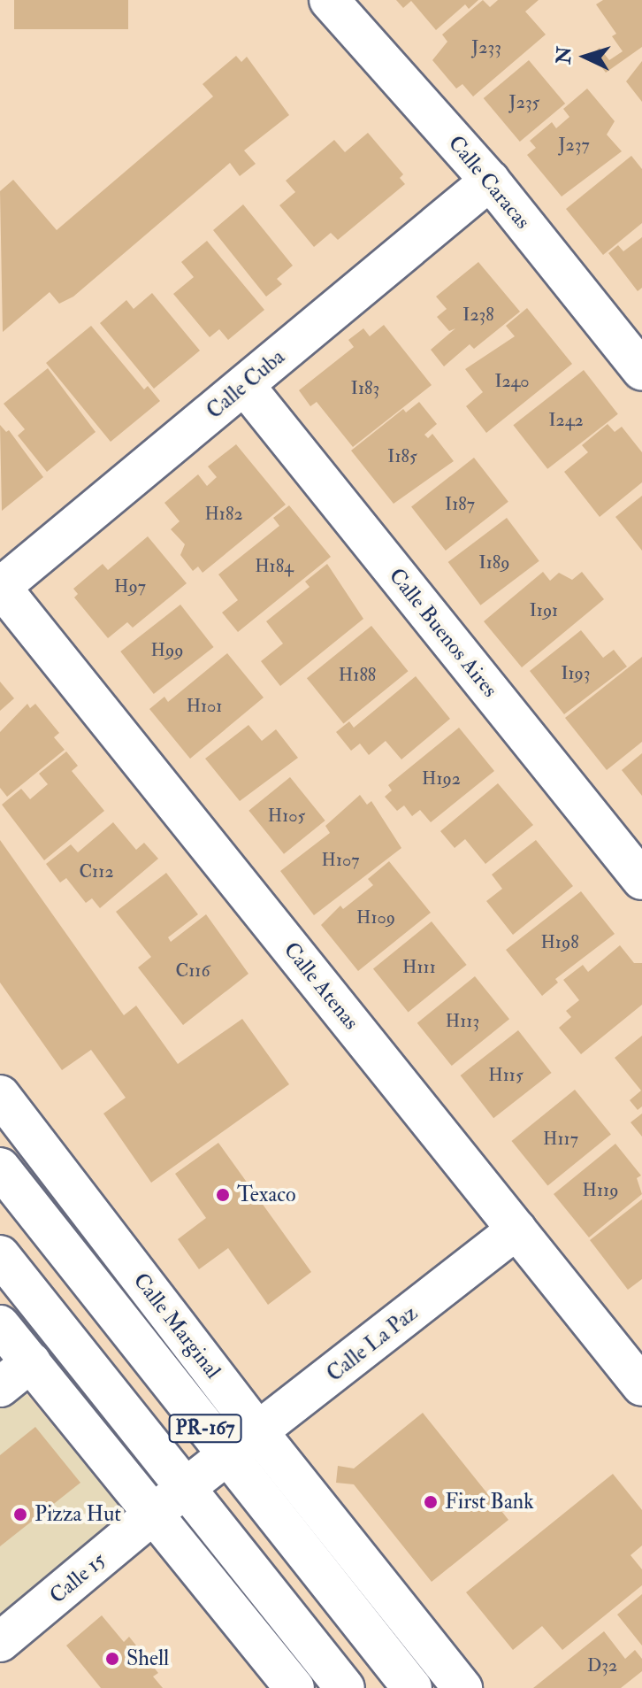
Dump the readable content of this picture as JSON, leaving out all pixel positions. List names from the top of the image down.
{
  "streets": {
    "street": [
      "Calle Caracas",
      "Calle Cuba",
      "Calle Buenos Aires",
      "Calle Atenas",
      "Calle Marginal",
      "Calle La Paz",
      "PR-167",
      "Calle 15"
    ]
  },
  "crossings": [
    ["Calle Caracas", "Calle Cuba"],
    ["Calle Cuba", "Calle Buenos Aires"],
    ["Calle Cuba", "Calle Atenas"],
    ["Calle Atenas", "Calle La Paz"],
    ["Calle Marginal", "Calle La Paz"],
    ["Calle La Paz", "PR-167"],
    ["Calle La Paz", "Calle 15"],
    ["PR-167", "Calle 15"]
  ],
  "places": [
    "Texaco",
    "First Bank",
    "Pizza Hut",
    "Shell"
  ],
  "house_numbers": [
    "J233",
    "J235",
    "J237",
    "I238",
    "I240",
    "I183",
    "I242",
    "I185",
    "I187",
    "H182",
    "I189",
    "H184",
    "H97",
    "I191",
    "H99",
    "I193",
    "H188",
    "H101",
    "H192",
    "H105",
    "H107",
    "C112",
    "H109",
    "H198",
    "H111",
    "C116",
    "H113",
    "H115",
    "H117",
    "H119",
    "D32"
  ],
  "north": "left"
}
